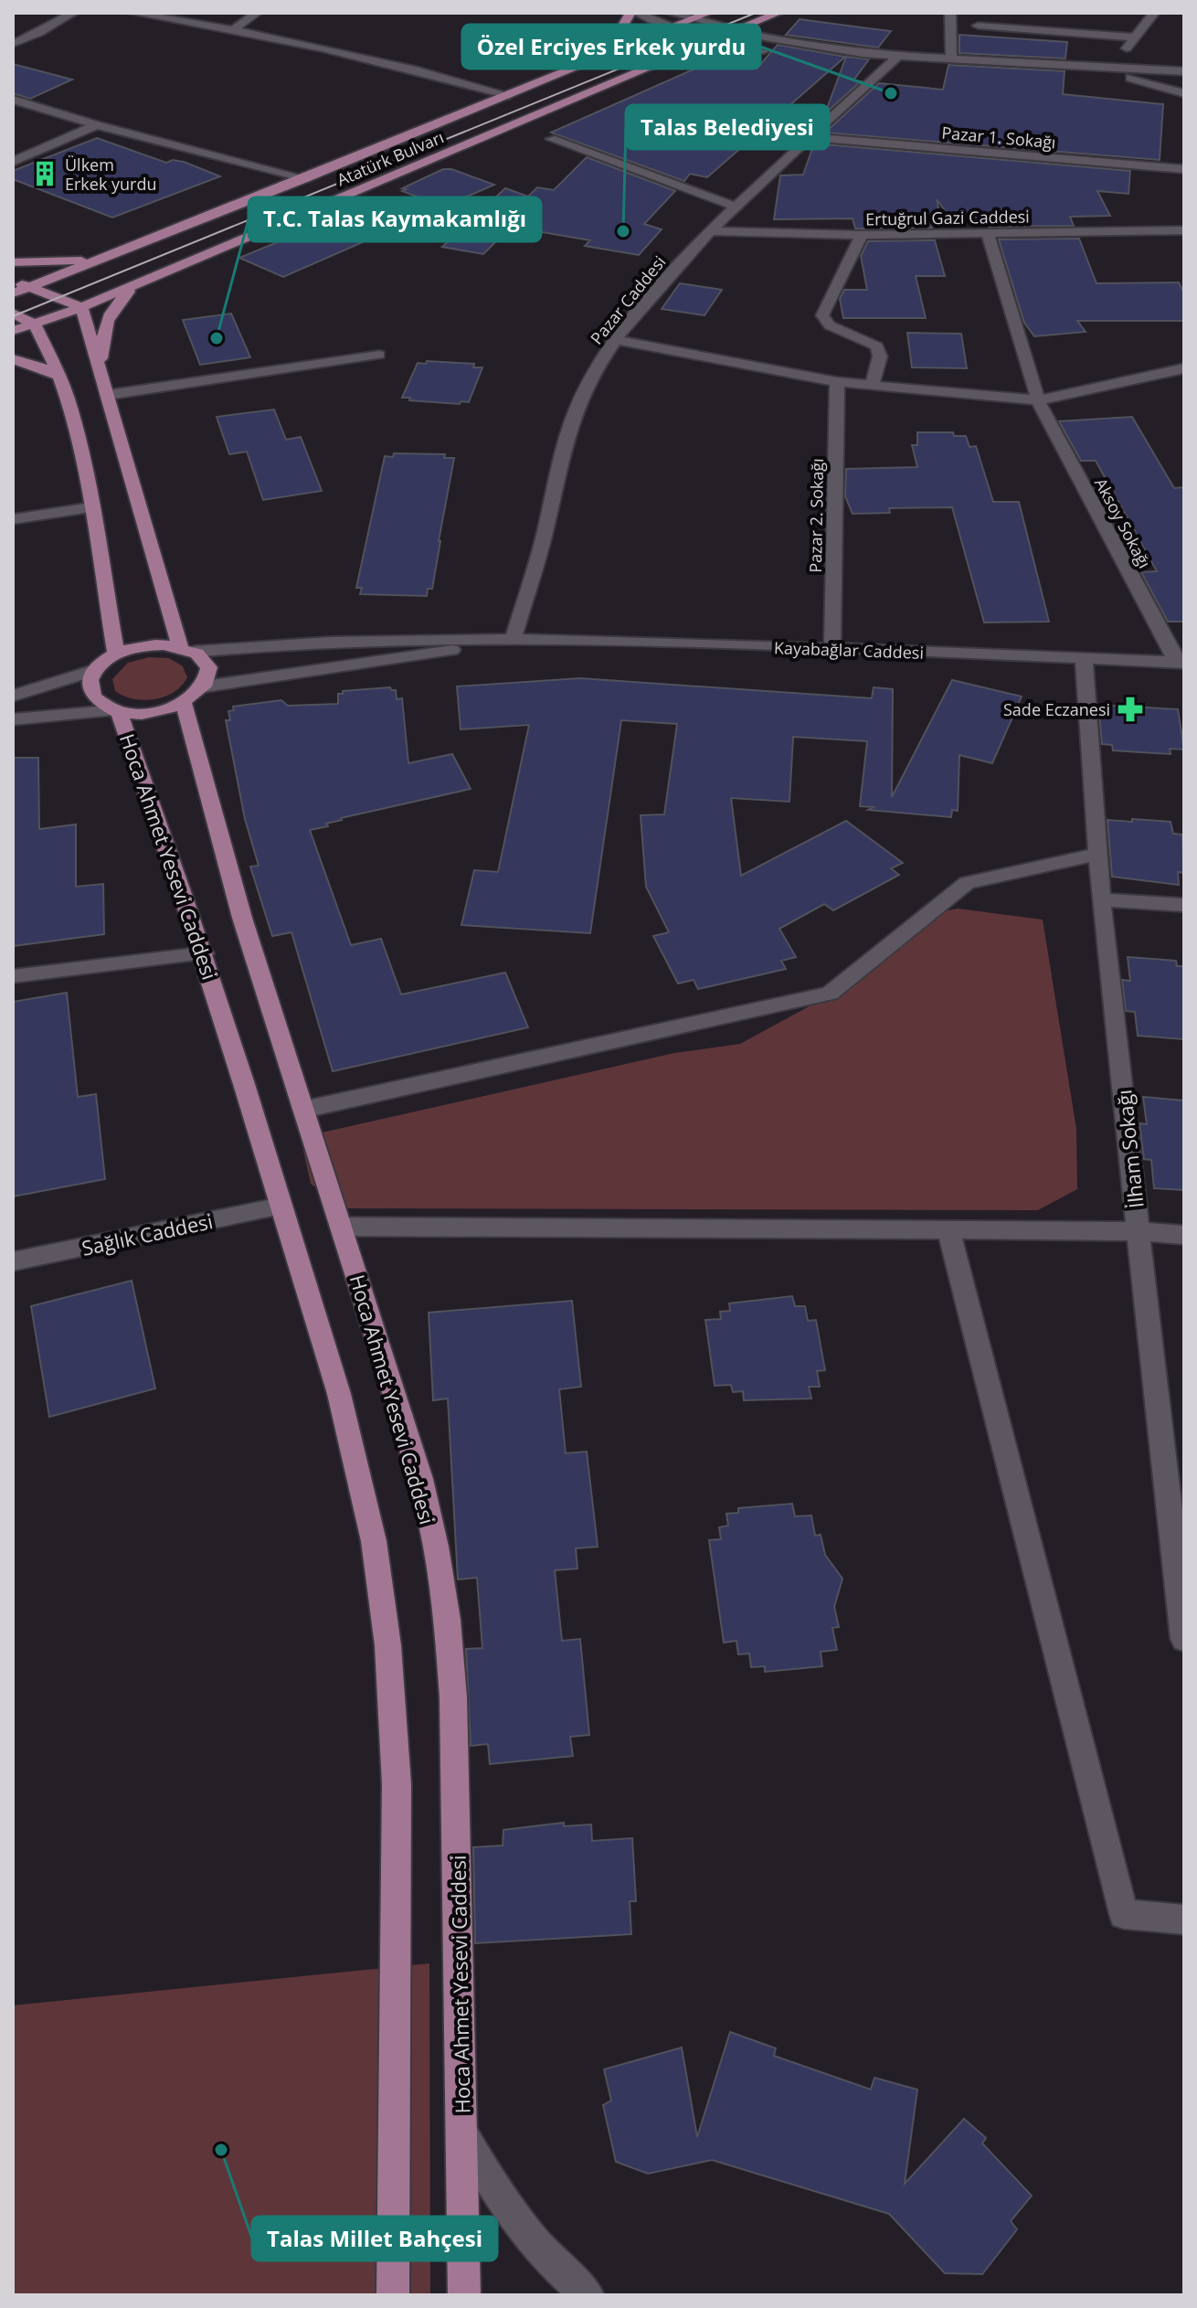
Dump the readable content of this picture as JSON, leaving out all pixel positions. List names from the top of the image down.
{
  "streets": {
    "main road": ["Atatürk Bulvarı", "Hoca Ahmet Yesevi Caddesi"],
    "street": [
      "Pazar 1. Sokağı",
      "Ertuğrul Gazi Caddesi",
      "Pazar Caddesi",
      "Pazar 2. Sokağı",
      "Aksoy Sokağı",
      "Kayabağlar Caddesi",
      "İlham Sokağı",
      "Sağlık Caddesi"
    ]
  },
  "crossings": [
    ["Pazar 1. Sokağı", "Pazar Caddesi"],
    ["Ertuğrul Gazi Caddesi", "Pazar Caddesi"],
    ["Ertuğrul Gazi Caddesi", "Aksoy Sokağı"],
    ["Pazar Caddesi", "Kayabağlar Caddesi"],
    ["Pazar 2. Sokağı", "Kayabağlar Caddesi"],
    ["Aksoy Sokağı", "Kayabağlar Caddesi"],
    ["Kayabağlar Caddesi", "İlham Sokağı"],
    ["Hoca Ahmet Yesevi Caddesi", "Sağlık Caddesi"]
  ],
  "places": {
    "other": [
      "Özel Erciyes Erkek yurdu",
      "Talas Belediyesi",
      "T.C. Talas Kaymakamlığı",
      "Talas Millet Bahçesi"
    ],
    "building": ["Ülkem Erkek yurdu"],
    "pharmacy": ["Sade Eczanesi"]
  }
}
